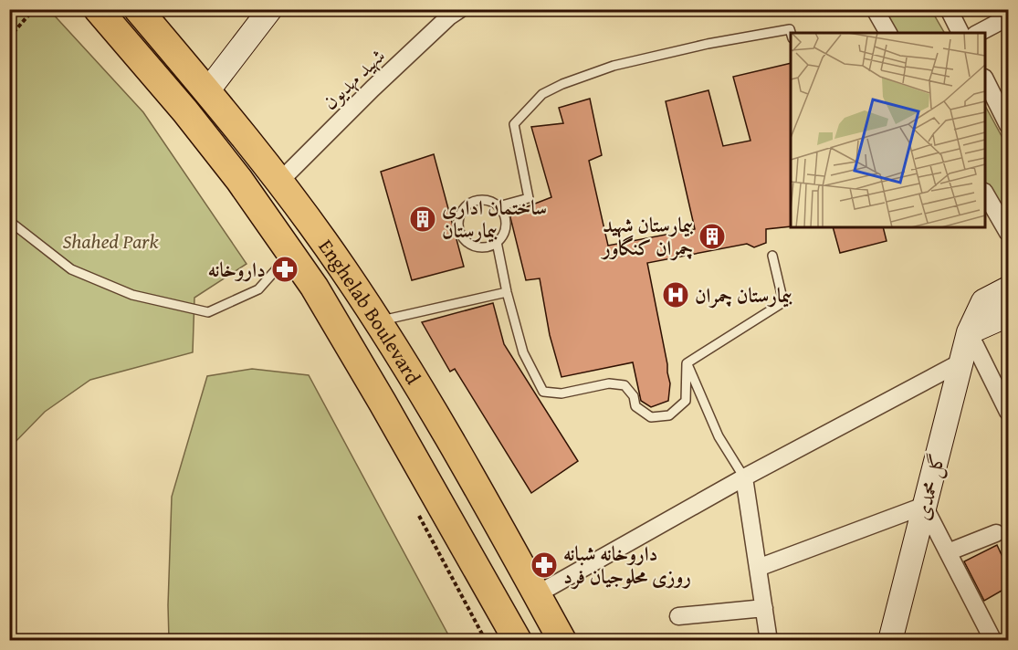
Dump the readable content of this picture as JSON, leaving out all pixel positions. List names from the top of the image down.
{
  "streets": {
    "main road": ["Enghelab Boulevard"],
    "street": ["شهید مهدیون", "گل محمدی"]
  },
  "crossings": [
    ["شهید مهدیون", "Enghelab Boulevard"]
  ],
  "parks": ["Shahed Park"],
  "places": {
    "building": ["ساختمان اداری بیمارستان", "بیمارستان شهید چمران کنگاور"],
    "pharmacy": ["داروخانه", "داروخانه شبانه روزی محلوجیان فرد"],
    "hospital": ["بیمارستان چمران"]
  }
}
